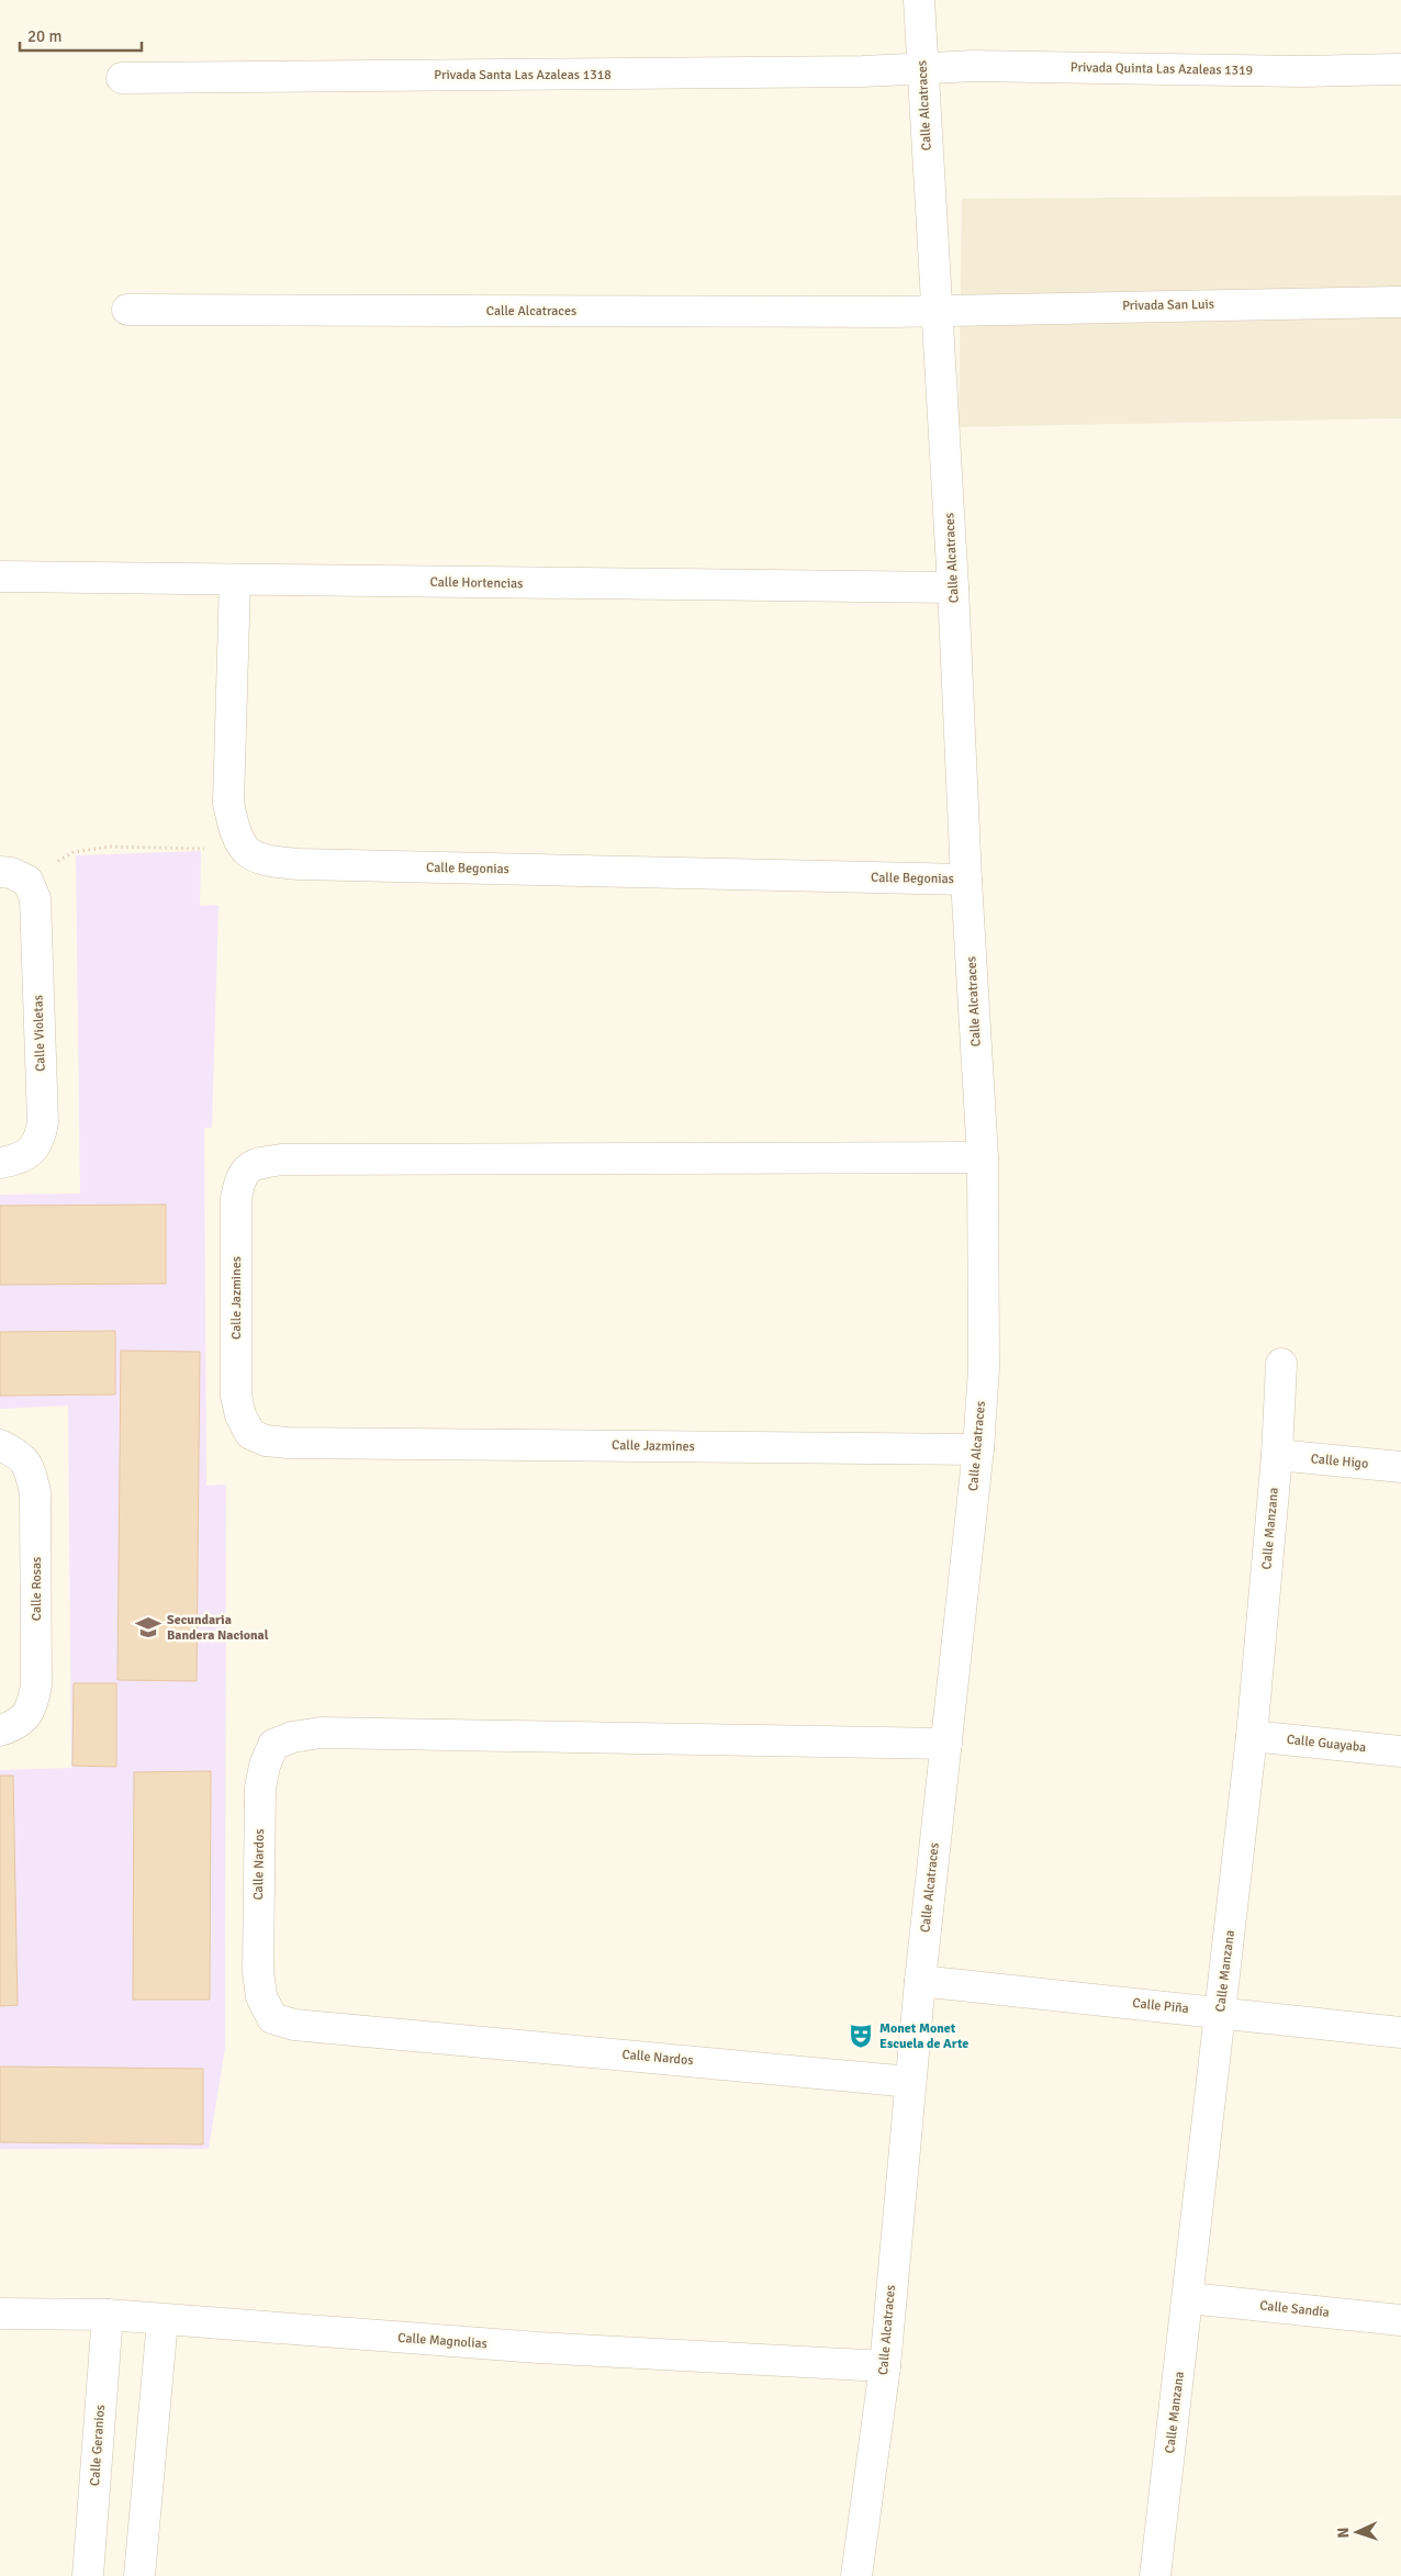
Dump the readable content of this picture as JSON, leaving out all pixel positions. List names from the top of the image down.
{
  "streets": {
    "street": [
      "Privada Quinta Las Azaleas 1319",
      "Privada Santa Las Azaleas 1318",
      "Calle Alcatraces",
      "Privada San Luis",
      "Calle Hortencias",
      "Calle Begonias",
      "Calle Violetas",
      "Calle Jazmines",
      "Calle Higo",
      "Calle Manzana",
      "Calle Rosas",
      "Calle Guayaba",
      "Calle Nardos",
      "Calle Piña",
      "Calle Sandía",
      "Calle Magnolias",
      "Calle Geranios"
    ]
  },
  "crossings": [
    ["Privada Quinta Las Azaleas 1319", "Privada Santa Las Azaleas 1318"],
    ["Privada Quinta Las Azaleas 1319", "Calle Alcatraces"],
    ["Privada Santa Las Azaleas 1318", "Calle Alcatraces"],
    ["Calle Alcatraces", "Privada San Luis"],
    ["Calle Alcatraces", "Calle Hortencias"],
    ["Calle Alcatraces", "Calle Begonias"],
    ["Calle Alcatraces", "Calle Jazmines"],
    ["Calle Alcatraces", "Calle Nardos"],
    ["Calle Alcatraces", "Calle Piña"],
    ["Calle Alcatraces", "Calle Magnolias"],
    ["Calle Higo", "Calle Manzana"],
    ["Calle Manzana", "Calle Guayaba"],
    ["Calle Manzana", "Calle Piña"],
    ["Calle Manzana", "Calle Sandía"],
    ["Calle Magnolias", "Calle Geranios"]
  ],
  "places": {
    "school or university": ["Secundaria Bandera Nacional"],
    "theatre": ["Monet Monet Escuela de Arte"]
  },
  "scale_bar": "20 m",
  "north": "left"
}
